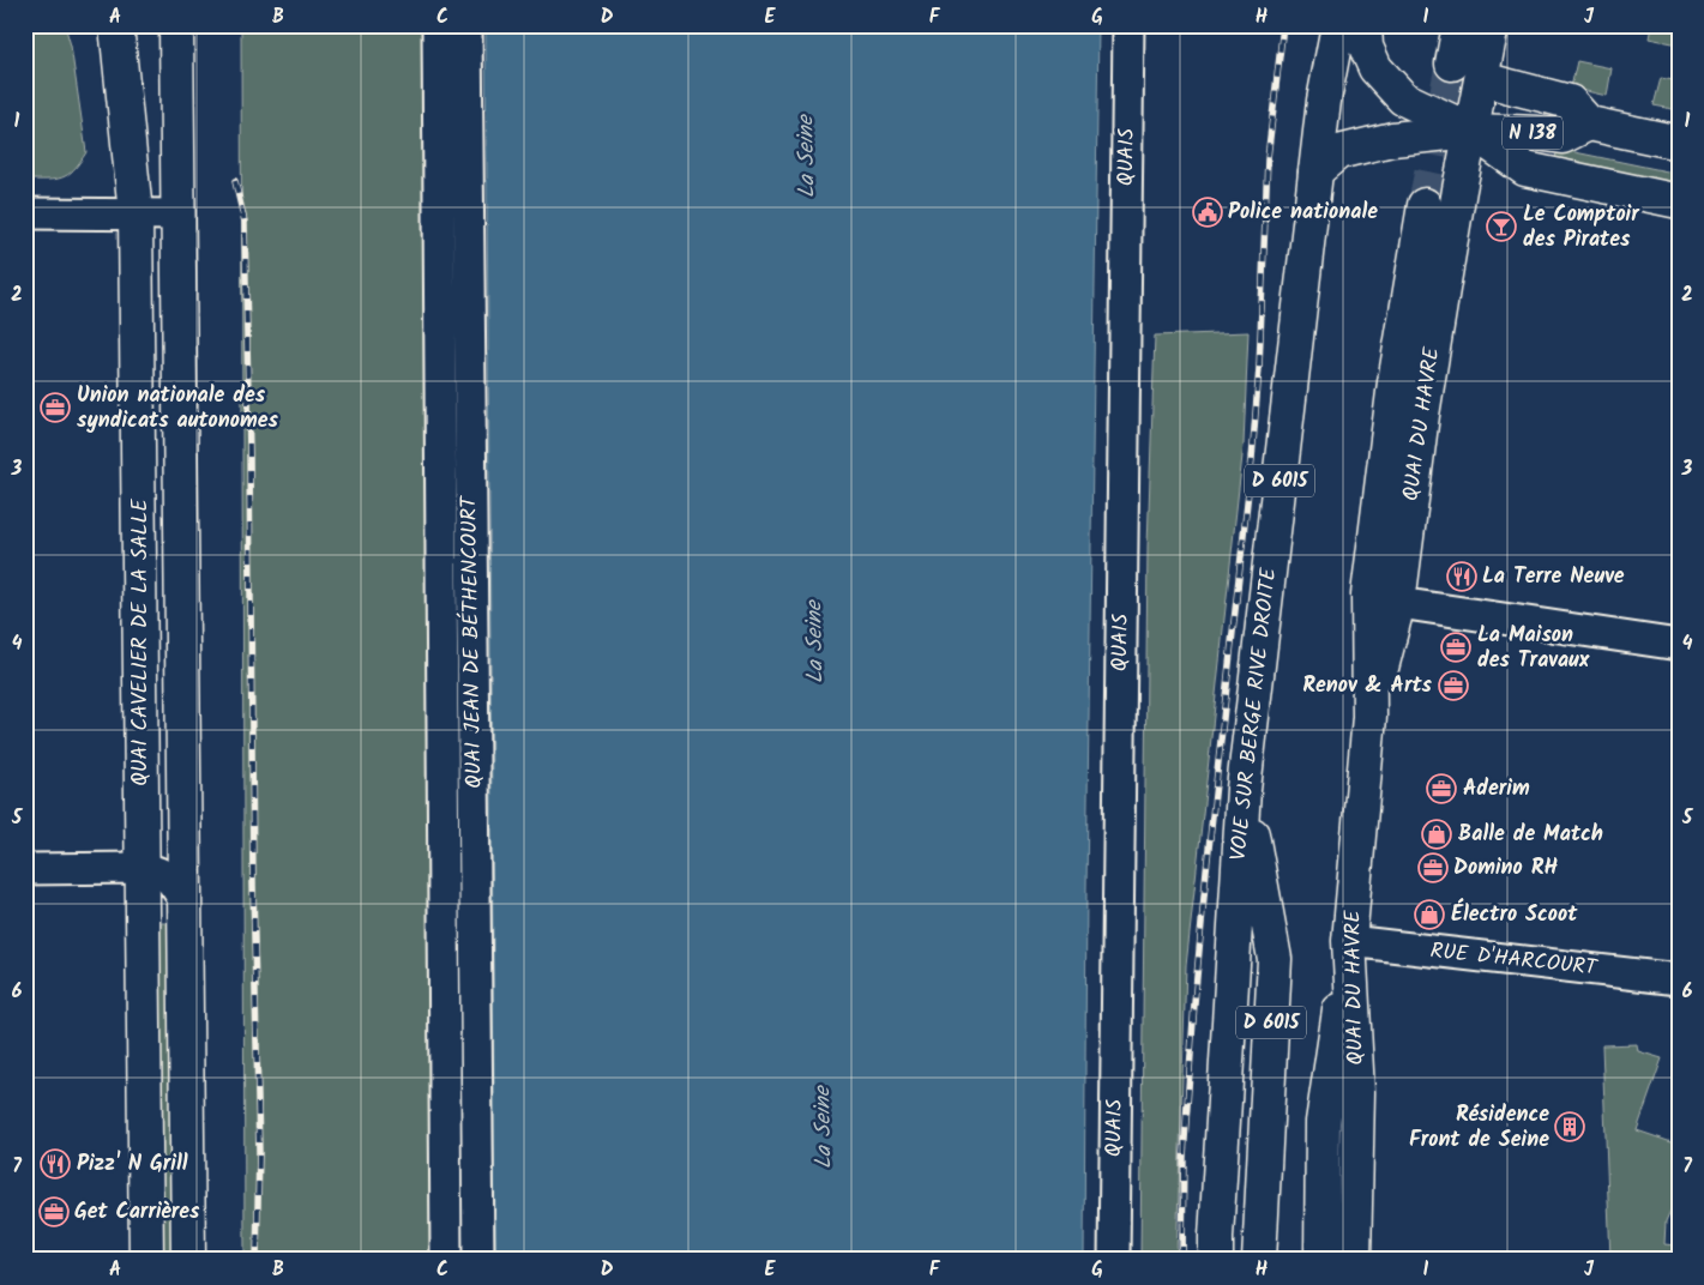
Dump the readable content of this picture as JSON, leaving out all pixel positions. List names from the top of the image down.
{
  "streets": {
    "main road": [
      "N 138",
      "QUAI DU HAVRE",
      "D 6015",
      "QUAI CAVELIER DE LA SALLE",
      "VOIE SUR BERGE RIVE DROITE"
    ],
    "street": ["QUAIS", "QUAI JEAN DE BÉTHENCOURT", "RUE D'HARCOURT"]
  },
  "crossings": [
    ["N 138", "QUAI DU HAVRE"],
    ["N 138", "D 6015"],
    ["N 138", "VOIE SUR BERGE RIVE DROITE"],
    ["QUAI DU HAVRE", "D 6015"],
    ["QUAI DU HAVRE", "RUE D'HARCOURT"],
    ["D 6015", "VOIE SUR BERGE RIVE DROITE"],
    ["D 6015", "RUE D'HARCOURT"]
  ],
  "water": ["La Seine"],
  "places": {
    "public building": ["Police nationale"],
    "bar": ["Le Comptoir des Pirates"],
    "office": [
      "Union nationale des syndicats autonomes",
      "La Maison des Travaux",
      "Renov & Arts",
      "Aderim",
      "Domino RH",
      "Get Carrières"
    ],
    "restaurant": ["La Terre Neuve", "Pizz' N Grill"],
    "shop": ["Balle de Match", "Électro Scoot"],
    "building": ["Résidence Front de Seine"]
  },
  "grid": {
    "columns": [
      "A",
      "B",
      "C",
      "D",
      "E",
      "F",
      "G",
      "H",
      "I",
      "J"
    ],
    "rows": [
      "1",
      "2",
      "3",
      "4",
      "5",
      "6",
      "7"
    ]
  }
}
